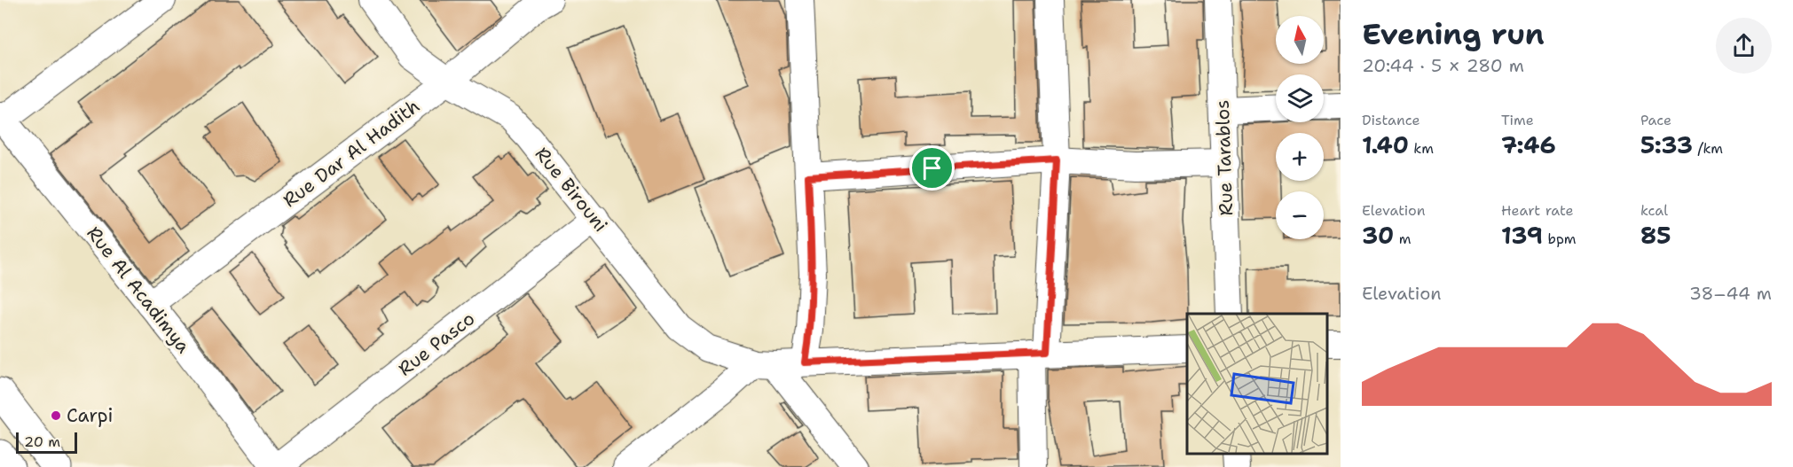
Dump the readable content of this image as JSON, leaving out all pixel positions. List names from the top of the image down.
{
  "streets": {
    "street": [
      "Rue Dar Al Hadith",
      "Rue Tarablos",
      "Rue Birouni",
      "Rue Al Acadimya",
      "Rue Pasco"
    ]
  },
  "crossings": [
    ["Rue Dar Al Hadith", "Rue Birouni"],
    ["Rue Dar Al Hadith", "Rue Al Acadimya"],
    ["Rue Birouni", "Rue Pasco"],
    ["Rue Al Acadimya", "Rue Pasco"]
  ],
  "places": ["Carpi"],
  "scale_bar": "20 m",
  "north": "top",
  "page": {
    "heading": ["Evening run", "20:44 · 5 × 280 m"],
    "map_buttons": ["+", "−"],
    "stats": [
      ["Distance", "1.40 km"],
      ["Time", "7:46"],
      ["Pace", "5:33 /km"],
      ["Elevation", "30 m"],
      ["Heart rate", "139 bpm"],
      ["kcal", "85"]
    ],
    "chart": ["Elevation", "38–44 m"],
    "scale": "20 m"
  }
}
